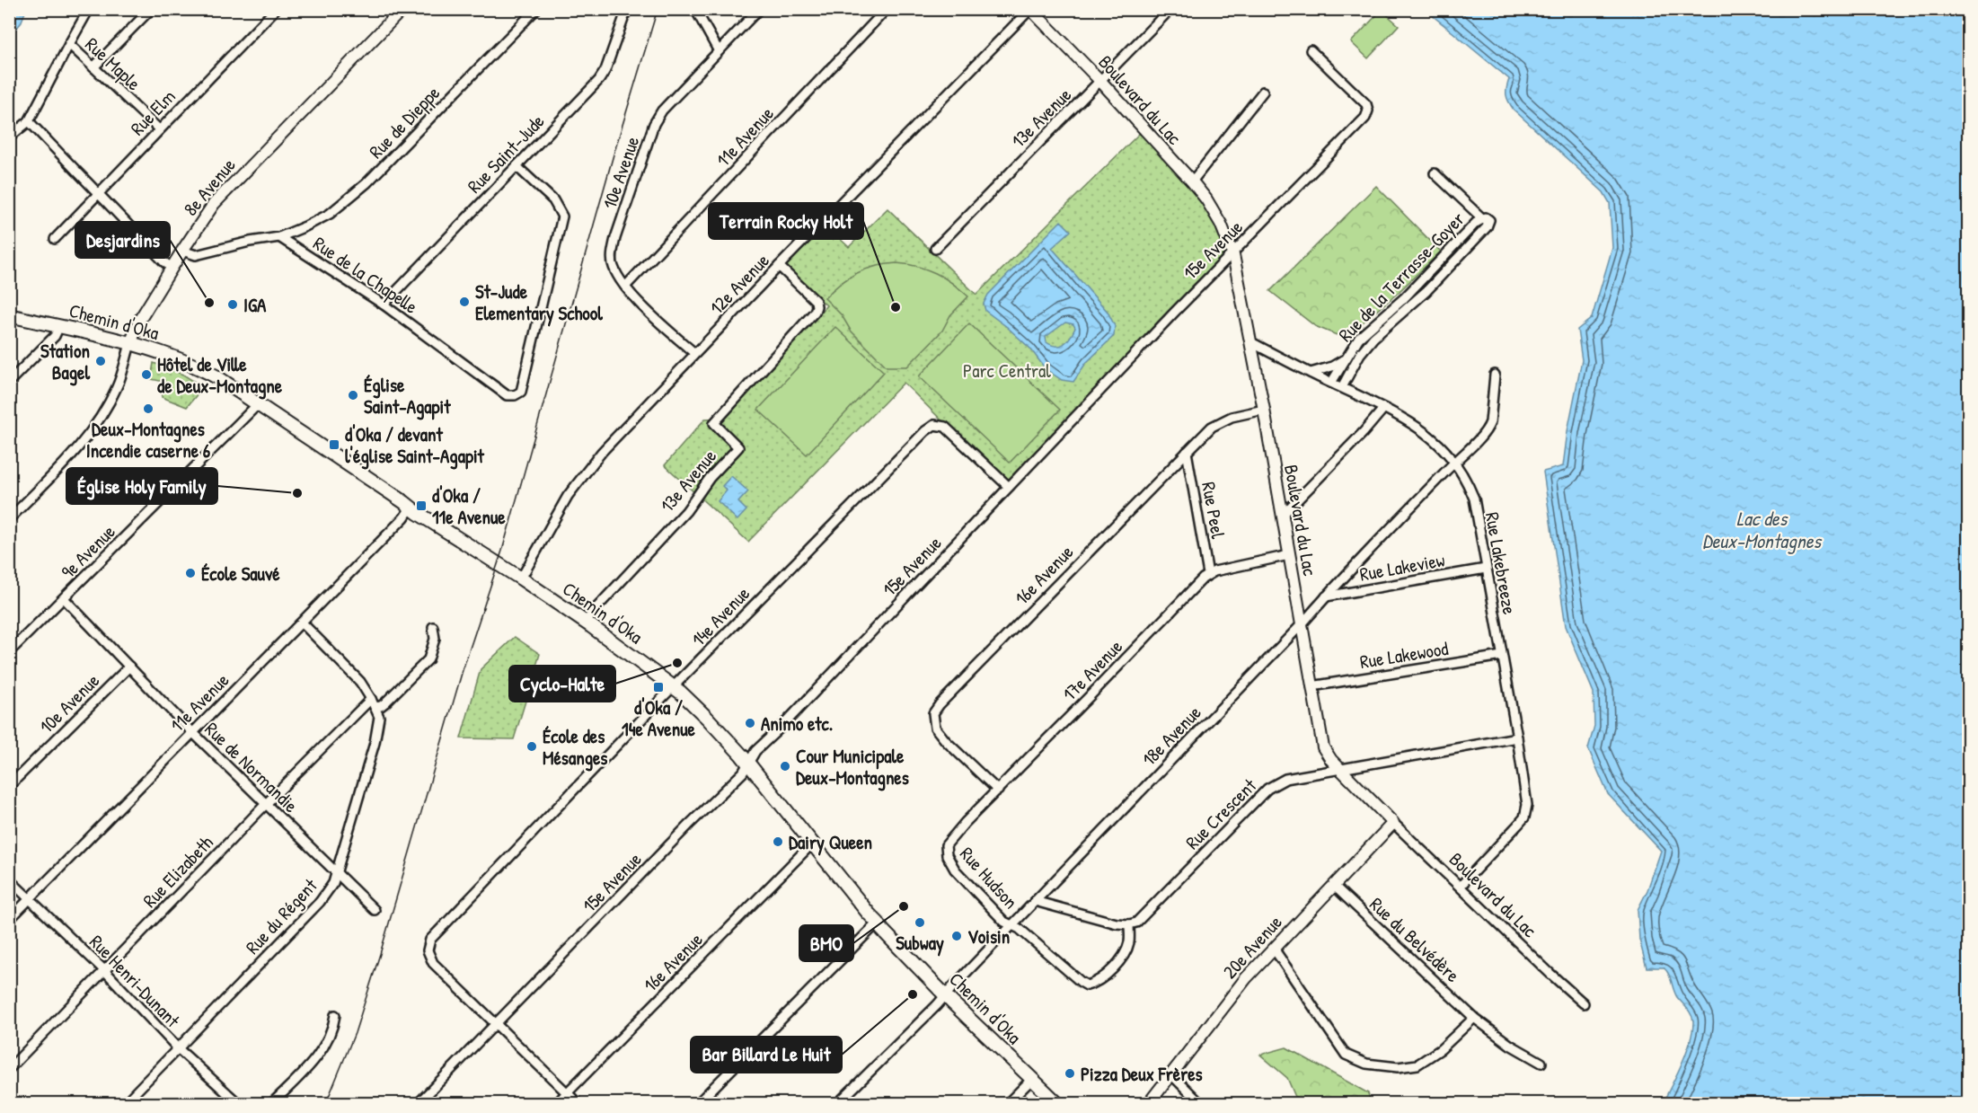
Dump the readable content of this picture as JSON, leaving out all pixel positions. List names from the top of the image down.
{
  "streets": {
    "main road": ["Chemin d'Oka"],
    "street": [
      "Rue Maple",
      "Boulevard du Lac",
      "Rue Elm",
      "13e Avenue",
      "Rue de Dieppe",
      "11e Avenue",
      "Rue Saint-Jude",
      "10e Avenue",
      "8e Avenue",
      "15e Avenue",
      "Rue de la Chapelle",
      "Rue de la Terrasse-Goyer",
      "12e Avenue",
      "Rue Peel",
      "9e Avenue",
      "Rue Lakebreeze",
      "Rue Lakeview",
      "16e Avenue",
      "14e Avenue",
      "Rue Lakewood",
      "17e Avenue",
      "18e Avenue",
      "Rue de Normandie",
      "Rue Crescent",
      "Rue Elizabeth",
      "Rue Hudson",
      "Rue du Régent",
      "Rue du Belvédère",
      "20e Avenue",
      "Rue Henri-Dunant"
    ]
  },
  "crossings": [
    ["Rue Maple", "Rue Elm"],
    ["Boulevard du Lac", "13e Avenue"],
    ["Boulevard du Lac", "15e Avenue"],
    ["Boulevard du Lac", "12e Avenue"],
    ["Boulevard du Lac", "Rue Lakebreeze"],
    ["Boulevard du Lac", "16e Avenue"],
    ["Boulevard du Lac", "Rue Lakewood"],
    ["Boulevard du Lac", "18e Avenue"],
    ["Boulevard du Lac", "Rue Crescent"],
    ["Boulevard du Lac", "20e Avenue"],
    ["13e Avenue", "12e Avenue"],
    ["13e Avenue", "Chemin d'Oka"],
    ["Rue de Dieppe", "Rue de la Chapelle"],
    ["11e Avenue", "10e Avenue"],
    ["11e Avenue", "Chemin d'Oka"],
    ["11e Avenue", "Rue de Normandie"],
    ["11e Avenue", "Rue Henri-Dunant"],
    ["Rue Saint-Jude", "Rue de la Chapelle"],
    ["10e Avenue", "12e Avenue"],
    ["10e Avenue", "Rue de Normandie"],
    ["8e Avenue", "Chemin d'Oka"],
    ["15e Avenue", "Chemin d'Oka"],
    ["15e Avenue", "14e Avenue"],
    ["Rue de la Terrasse-Goyer", "Rue Lakebreeze"],
    ["12e Avenue", "Chemin d'Oka"],
    ["Chemin d'Oka", "9e Avenue"],
    ["Chemin d'Oka", "16e Avenue"],
    ["Chemin d'Oka", "14e Avenue"],
    ["Chemin d'Oka", "18e Avenue"],
    ["Rue Peel", "16e Avenue"],
    ["Rue Peel", "17e Avenue"],
    ["9e Avenue", "Rue de Normandie"],
    ["Rue Lakebreeze", "Rue Lakeview"],
    ["Rue Lakebreeze", "Rue Lakewood"],
    ["Rue Lakebreeze", "18e Avenue"],
    ["Rue Lakebreeze", "Rue Crescent"],
    ["Rue Lakeview", "18e Avenue"],
    ["16e Avenue", "17e Avenue"],
    ["17e Avenue", "Rue Hudson"],
    ["18e Avenue", "Rue Hudson"],
    ["Rue de Normandie", "Rue Elizabeth"],
    ["Rue de Normandie", "Rue du Régent"],
    ["Rue Crescent", "Rue Hudson"],
    ["Rue Elizabeth", "Rue du Régent"],
    ["Rue Elizabeth", "Rue Henri-Dunant"],
    ["Rue du Régent", "Rue Henri-Dunant"],
    ["Rue du Belvédère", "20e Avenue"]
  ],
  "water": ["Lac des Deux-Montagnes"],
  "parks": ["Parc Central"],
  "places": {
    "other": [
      "St-Jude Elementary School",
      "Desjardins",
      "IGA",
      "Terrain Rocky Holt",
      "Station Bagel",
      "Hôtel de Ville de Deux-Montagne",
      "Église Saint-Agapit",
      "Deux-Montagnes Incendie caserne 6",
      "Église Holy Family",
      "École Sauvé",
      "Cyclo-Halte",
      "Animo etc.",
      "École des Mésanges",
      "Cour Municipale Deux-Montagnes",
      "Dairy Queen",
      "BMO",
      "Subway",
      "Voisin",
      "Bar Billard Le Huit",
      "Pizza Deux Frères"
    ],
    "transit": ["d'Oka / devant l'église Saint-Agapit", "d'Oka / 11e Avenue", "d'Oka / 14e Avenue"]
  }
}
